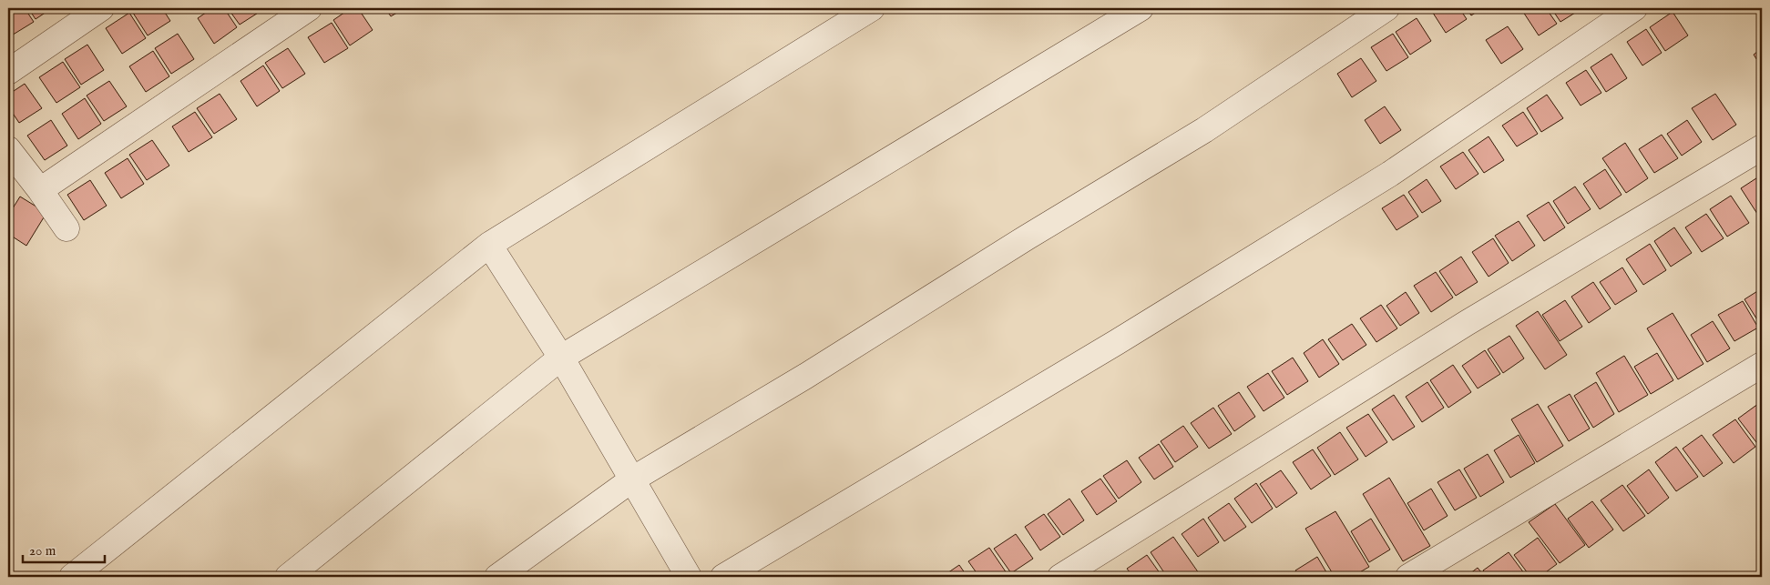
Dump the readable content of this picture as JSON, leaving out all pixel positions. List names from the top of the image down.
{
  "scale_bar": "20 m"
}
